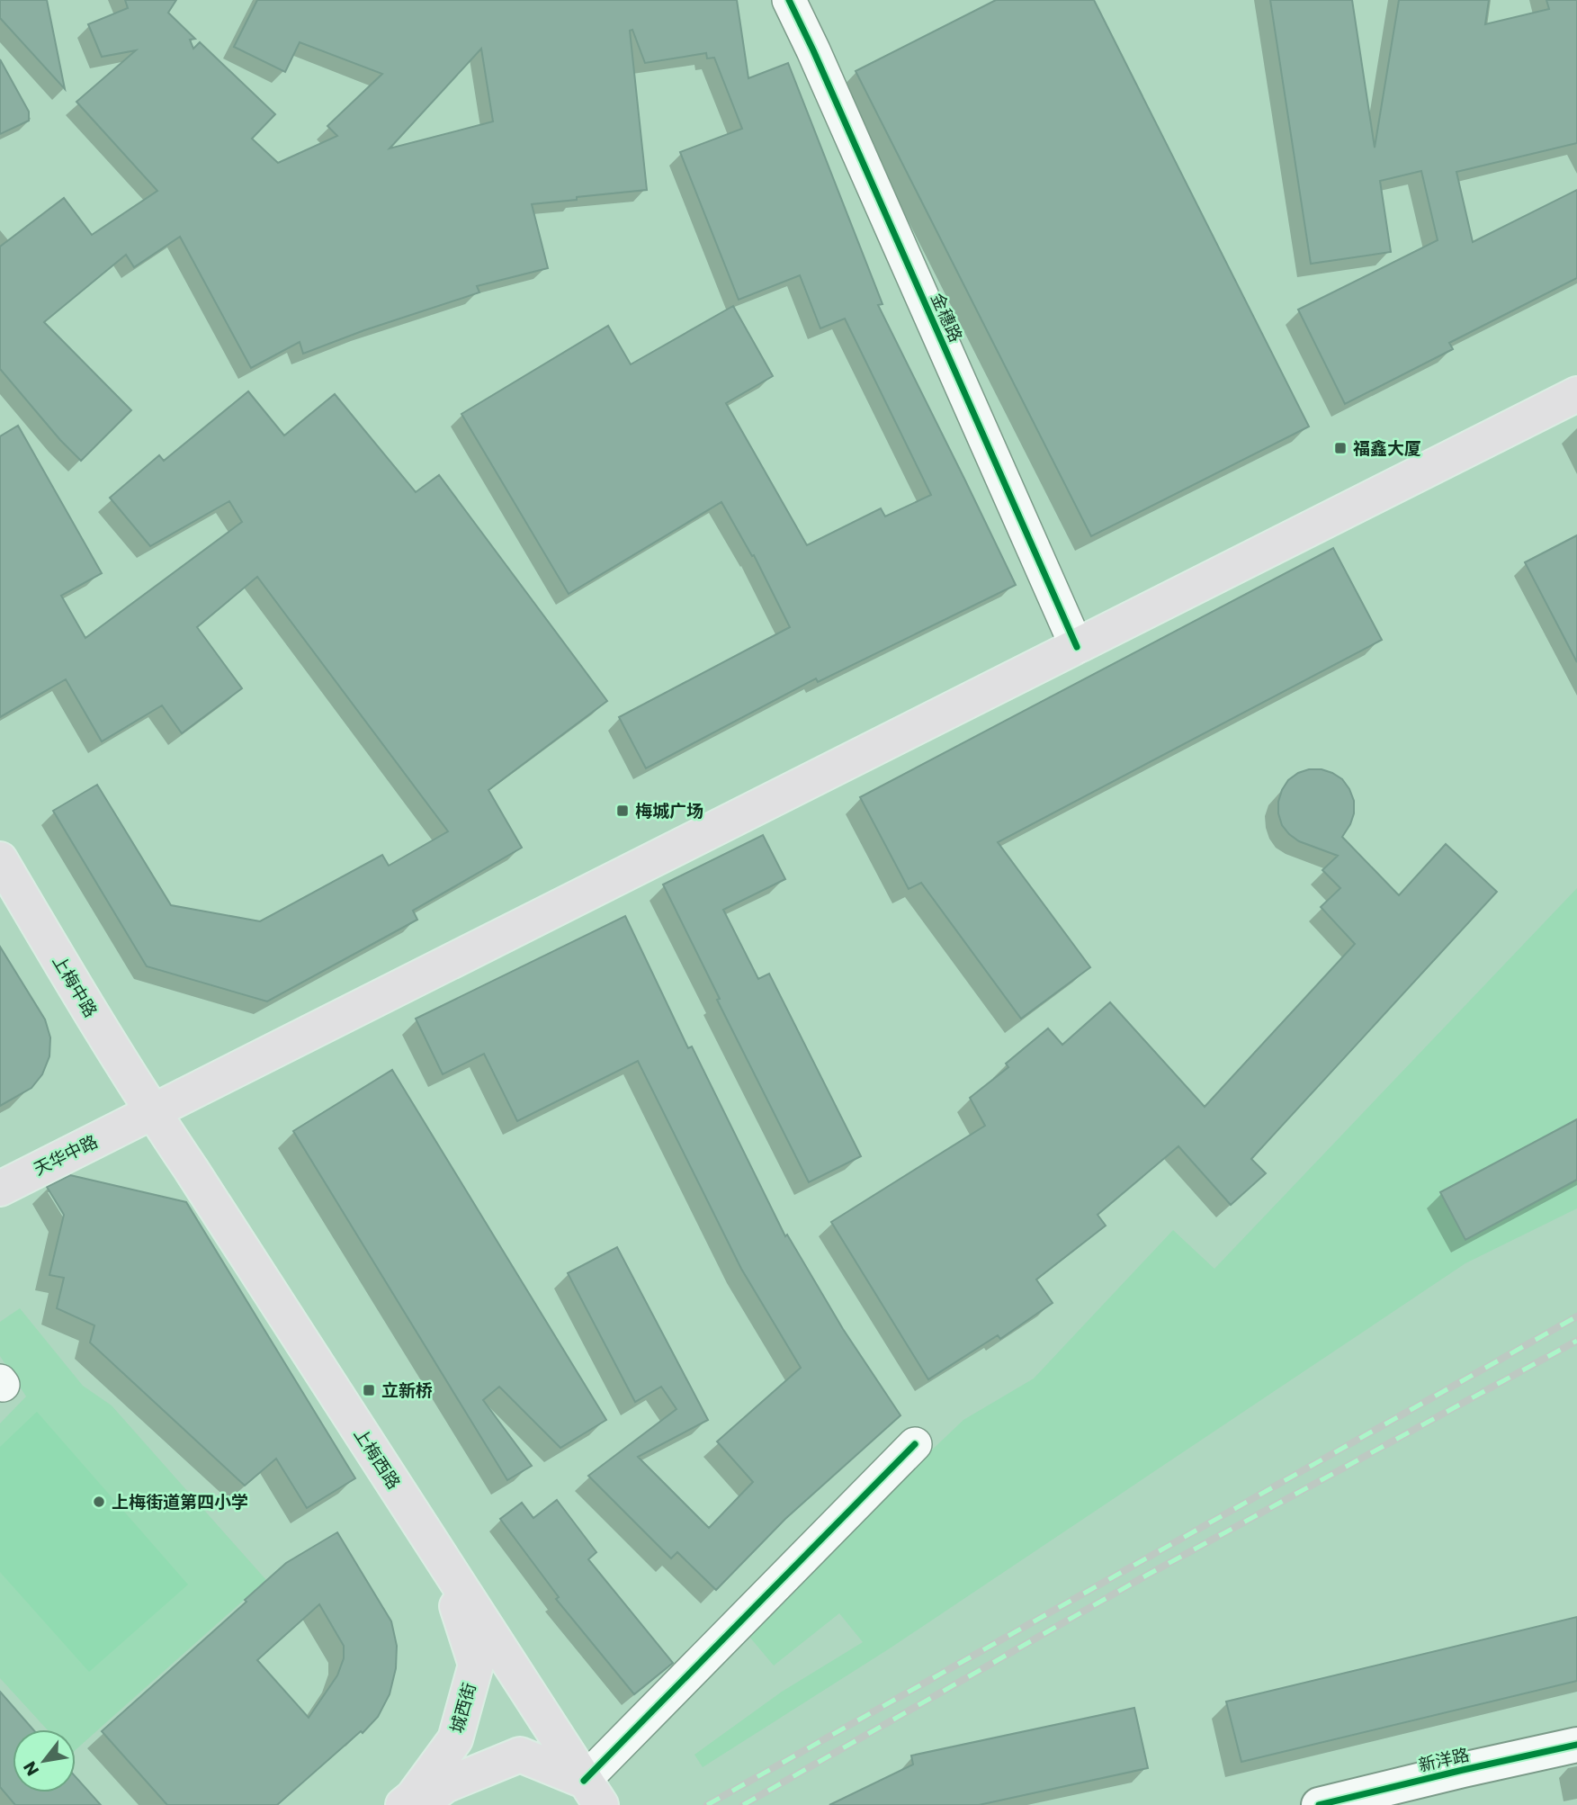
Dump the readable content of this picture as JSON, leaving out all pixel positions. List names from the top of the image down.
{
  "streets": {
    "main road": [
      "上梅中路",
      "天华中路",
      "上梅西路",
      "城西街"
    ],
    "street": ["金穗路", "新洋路"]
  },
  "crossings": [
    ["金穗路", "天华中路"],
    ["上梅中路", "天华中路"],
    ["上梅中路", "上梅西路"],
    ["天华中路", "上梅西路"],
    ["上梅西路", "城西街"]
  ],
  "places": {
    "transit": ["福鑫大厦", "梅城广场", "立新桥"],
    "other": ["上梅街道第四小学"]
  },
  "north": "bottom left"
}
